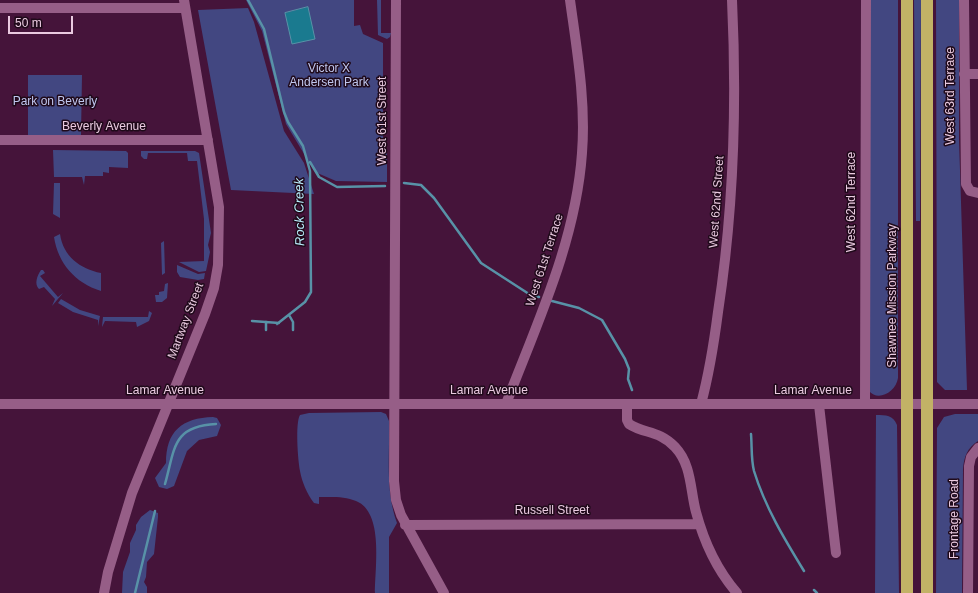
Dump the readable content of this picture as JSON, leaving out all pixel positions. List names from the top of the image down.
{
  "streets": {
    "highway": ["Shawnee Mission Parkway"],
    "street": [
      "West 63rd Terrace",
      "West 61st Street",
      "Beverly Avenue",
      "West 62nd Street",
      "West 62nd Terrace",
      "West 61st Terrace",
      "Martway Street",
      "Lamar Avenue",
      "Russell Street",
      "Frontage Road"
    ]
  },
  "crossings": [
    ["West 61st Street", "Lamar Avenue"],
    ["Beverly Avenue", "Martway Street"],
    ["West 62nd Street", "Lamar Avenue"],
    ["West 62nd Terrace", "Lamar Avenue"],
    ["West 61st Terrace", "Lamar Avenue"],
    ["Shawnee Mission Parkway", "Lamar Avenue"],
    ["Martway Street", "Lamar Avenue"]
  ],
  "water": ["Rock Creek"],
  "parks": ["Victor X Andersen Park", "Park on Beverly"],
  "scale_bar": "50 m"
}
